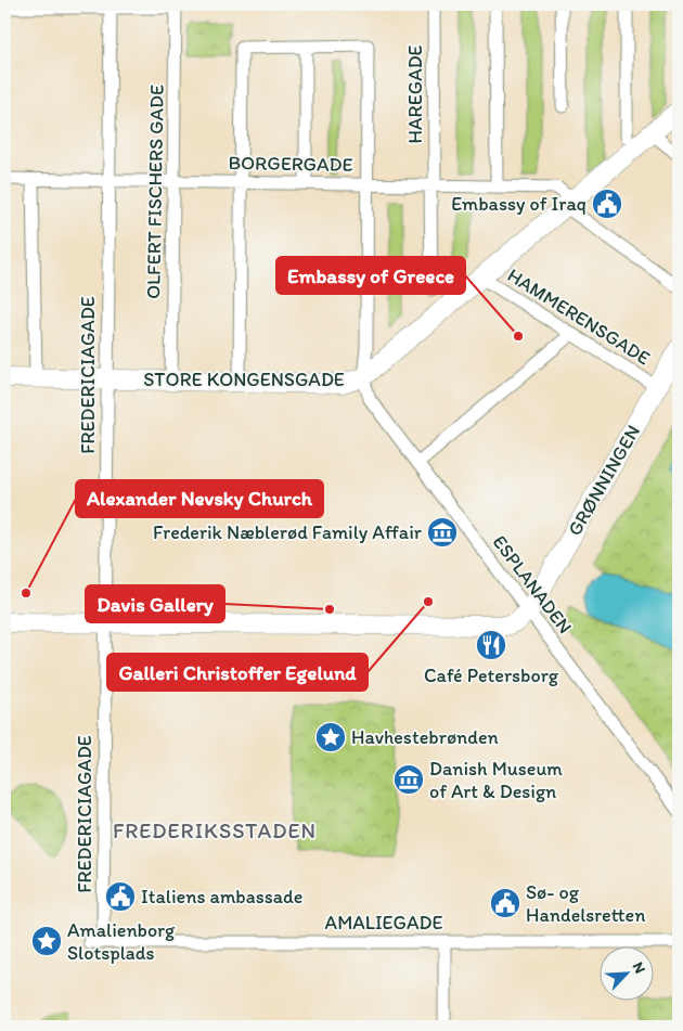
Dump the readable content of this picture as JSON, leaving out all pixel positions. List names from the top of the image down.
{
  "streets": {
    "main road": ["STORE KONGENSGADE", "GRØNNINGEN"],
    "street": [
      "HAREGADE",
      "BORGERGADE",
      "OLFERT FISCHERS GADE",
      "HAMMERENSGADE",
      "FREDERICIAGADE",
      "ESPLANADEN",
      "AMALIEGADE"
    ]
  },
  "crossings": [
    ["HAREGADE", "BORGERGADE"],
    ["BORGERGADE", "OLFERT FISCHERS GADE"],
    ["BORGERGADE", "FREDERICIAGADE"],
    ["BORGERGADE", "STORE KONGENSGADE"],
    ["OLFERT FISCHERS GADE", "STORE KONGENSGADE"],
    ["HAMMERENSGADE", "STORE KONGENSGADE"],
    ["HAMMERENSGADE", "GRØNNINGEN"],
    ["FREDERICIAGADE", "STORE KONGENSGADE"],
    ["FREDERICIAGADE", "AMALIEGADE"],
    ["STORE KONGENSGADE", "ESPLANADEN"],
    ["GRØNNINGEN", "ESPLANADEN"]
  ],
  "districts": ["FREDERIKSSTADEN"],
  "places": {
    "public building": ["Embassy of Iraq", "Italiens ambassade", "Sø- og Handelsretten"],
    "other": [
      "Embassy of Greece",
      "Alexander Nevsky Church",
      "Galleri Christoffer Egelund",
      "Davis Gallery"
    ],
    "museum": ["Frederik Næblerød Family Affair", "Danish Museum of Art & Design"],
    "restaurant": ["Café Petersborg"],
    "place": ["Havhestebrønden", "Amalienborg Slotsplads"]
  },
  "north": "top right"
}
